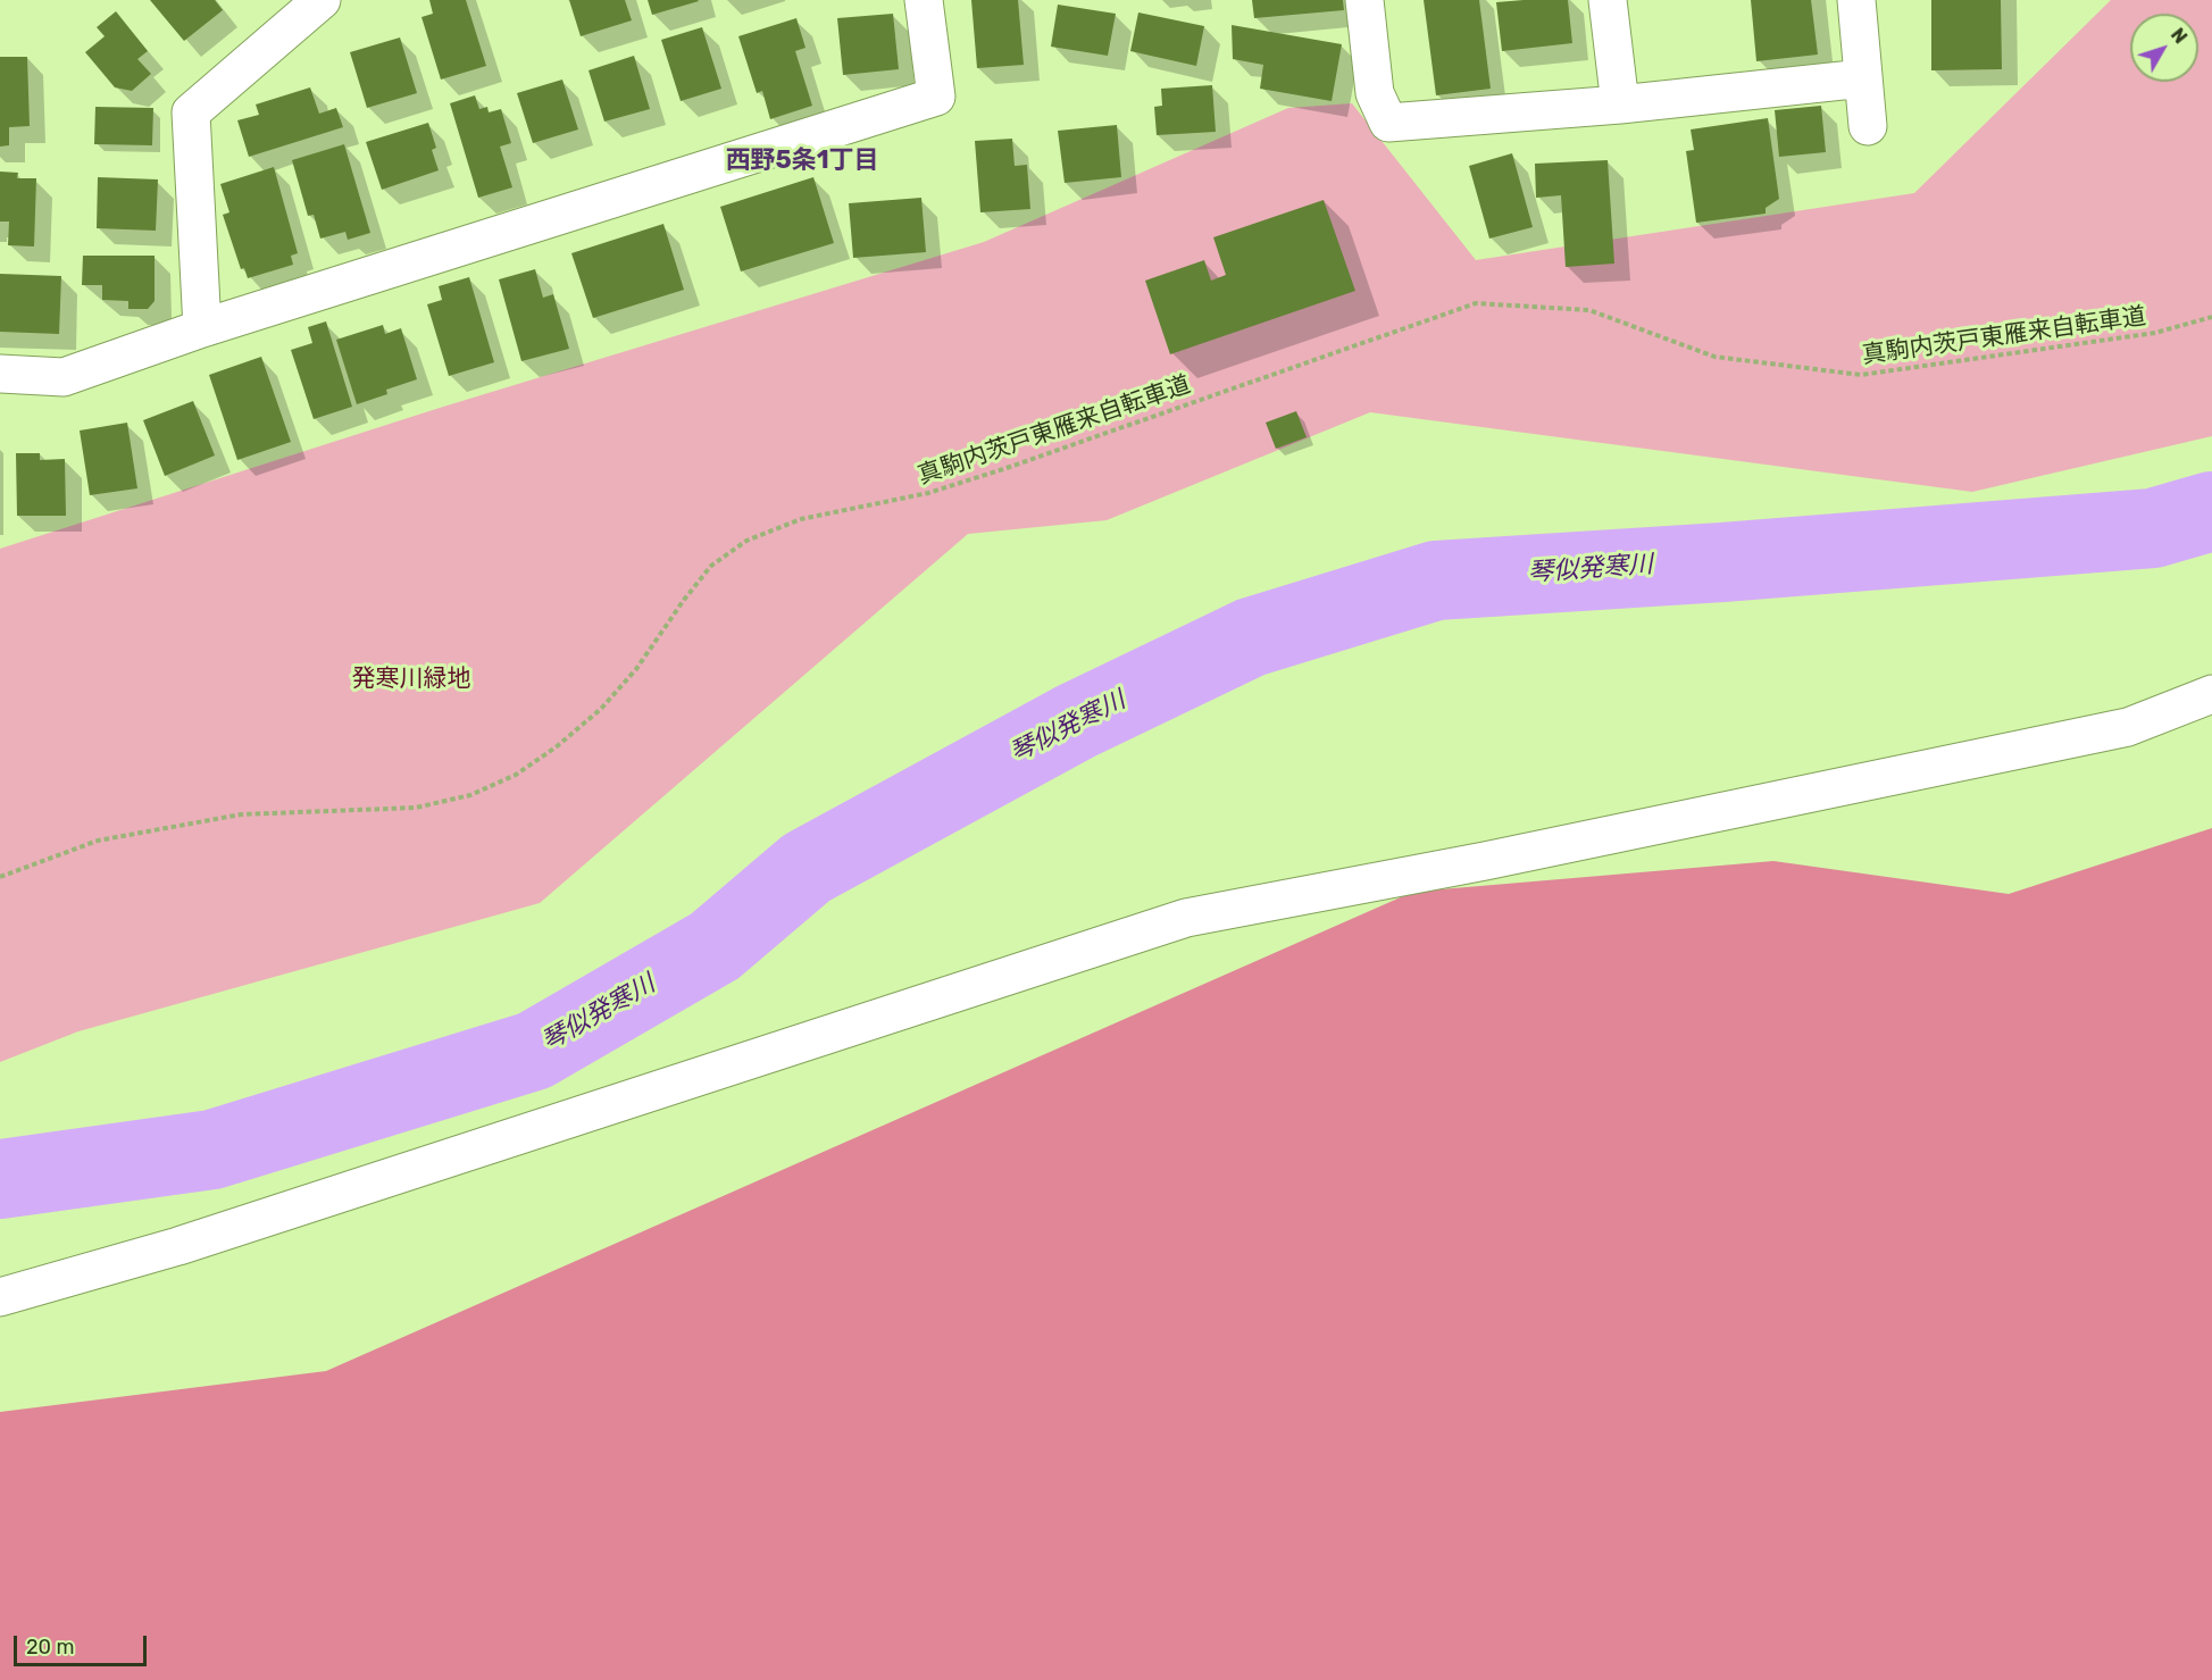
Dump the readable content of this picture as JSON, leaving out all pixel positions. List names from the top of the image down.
{
  "streets": {
    "path": ["真駒内茨戸東雁来自転車道"]
  },
  "districts": ["西野5条1丁目"],
  "water": ["琴似発寒川"],
  "parks": ["発寒川緑地"],
  "scale_bar": "20 m",
  "north": "top right"
}
